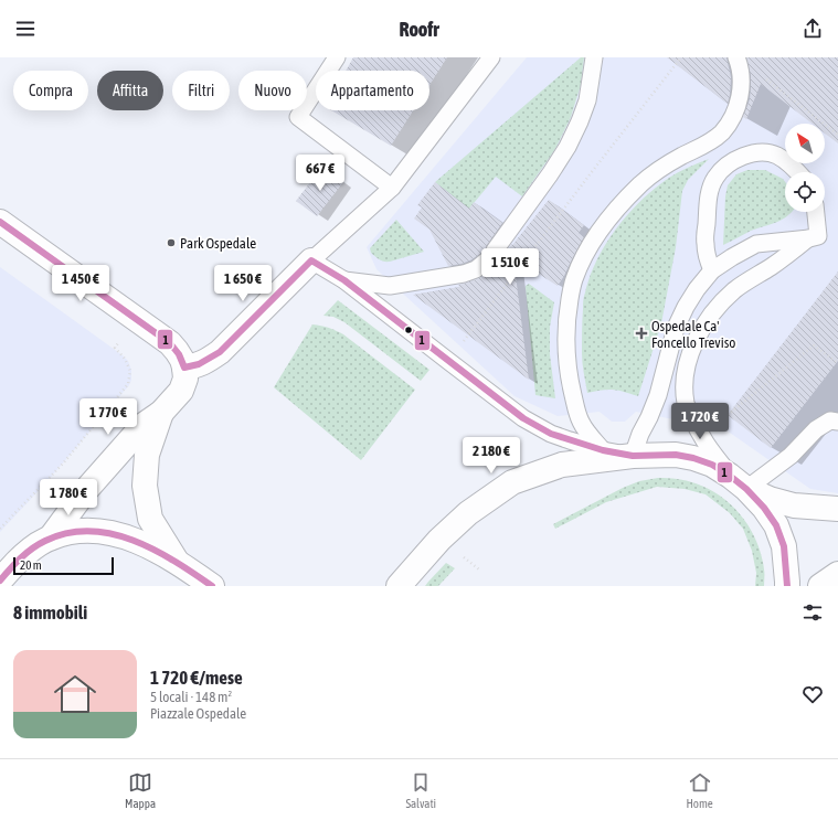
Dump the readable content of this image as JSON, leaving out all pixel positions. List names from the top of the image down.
{
  "places": {
    "other": ["Park Ospedale"],
    "health": ["Ospedale Ca' Foncello Treviso"]
  },
  "lines": ["transit line 1"],
  "scale_bar": "20 m",
  "north": "top left",
  "page": {
    "header": "Roofr",
    "chip": [
      "Compra",
      "Affitta",
      "Filtri",
      "Nuovo",
      "Appartamento"
    ],
    "price": [
      "667 €",
      "1 510 €",
      "1 450 €",
      "1 650 €",
      "1 770 €",
      "1 720 €",
      "2 180 €",
      "1 780 €"
    ],
    "scale": "20 m",
    "heading": "8 immobili",
    "list": [
      {
        "name": "1 720 €/mese",
        "note": "5 locali · 148 m² · Piazzale Ospedale"
      }
    ],
    "tabs": ["Mappa", "Salvati", "Home"]
  }
}
